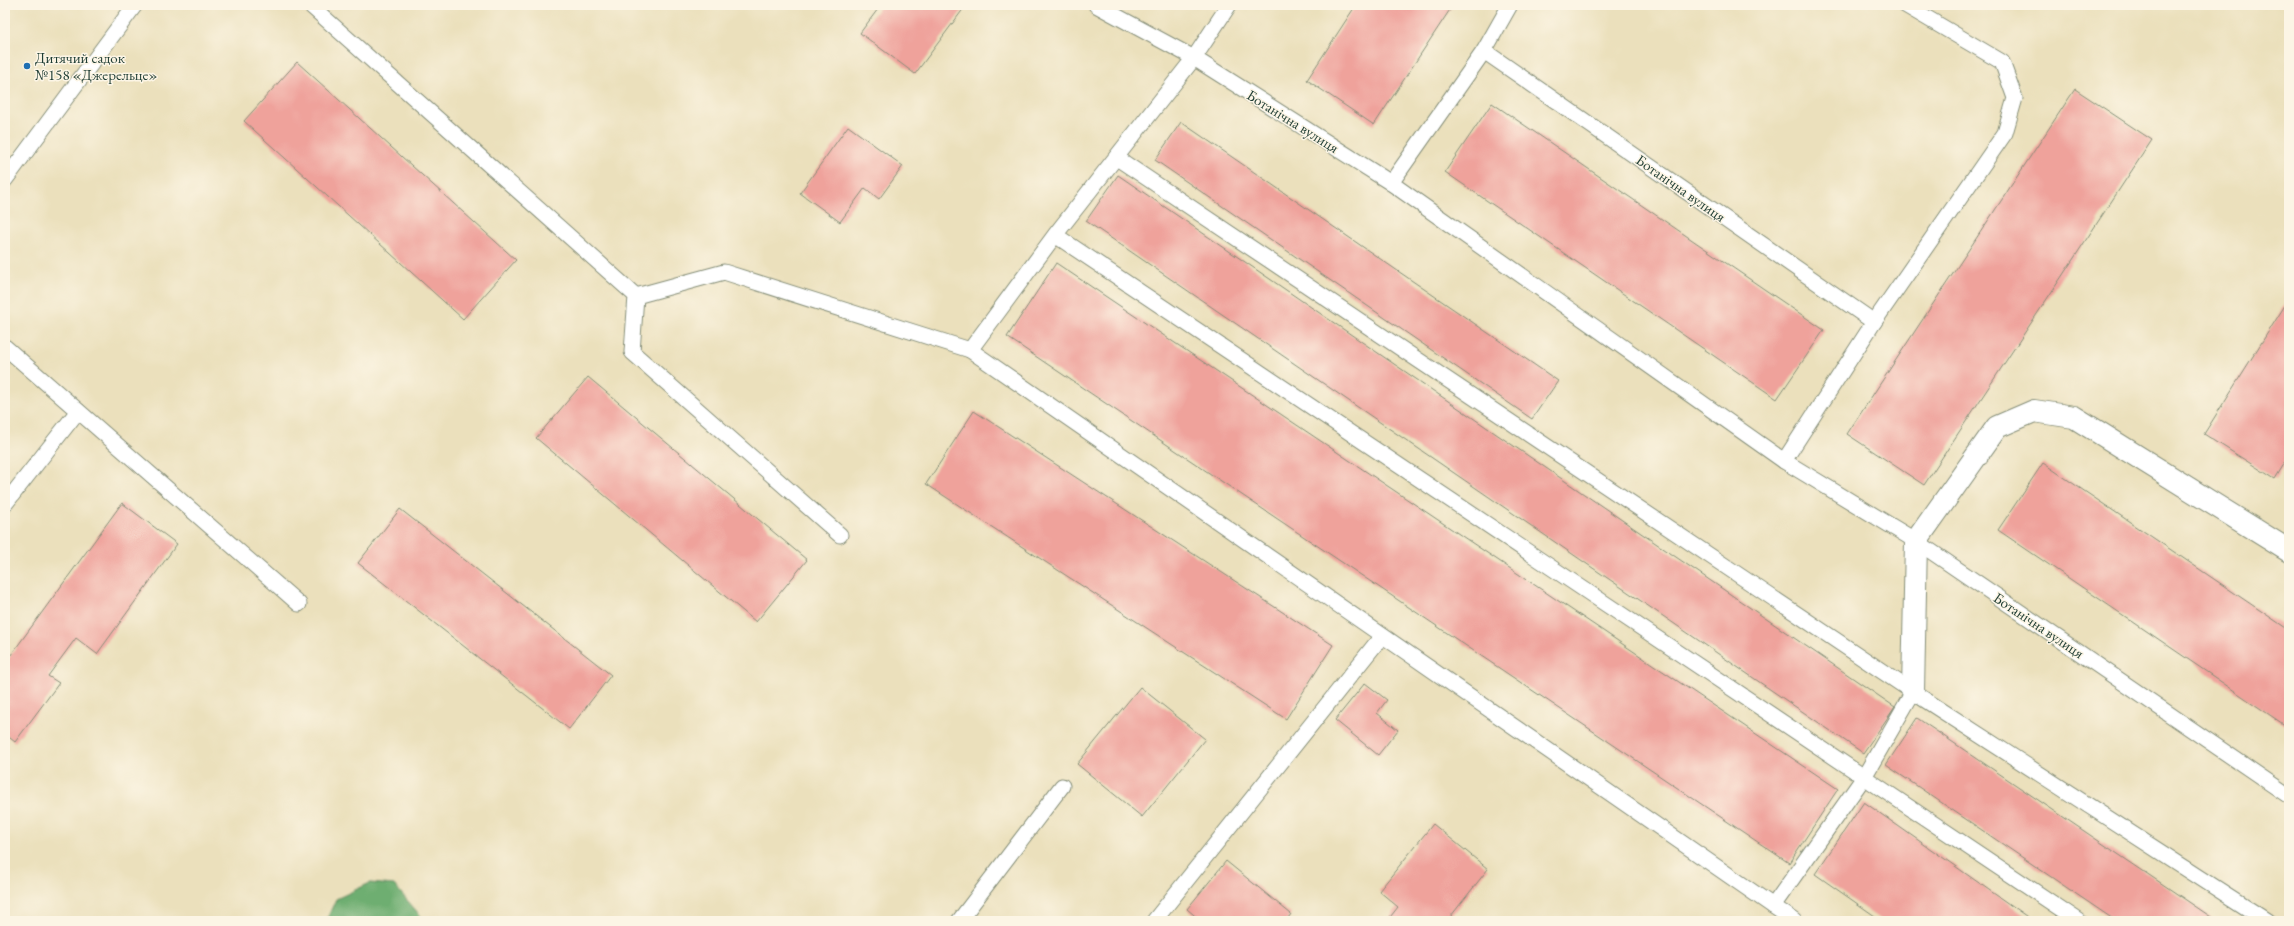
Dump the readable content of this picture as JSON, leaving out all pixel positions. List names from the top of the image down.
{
  "streets": {
    "lane": ["Ботанічна вулиця"]
  },
  "places": ["Дитячий садок №158 «Джерельце»"]
}
